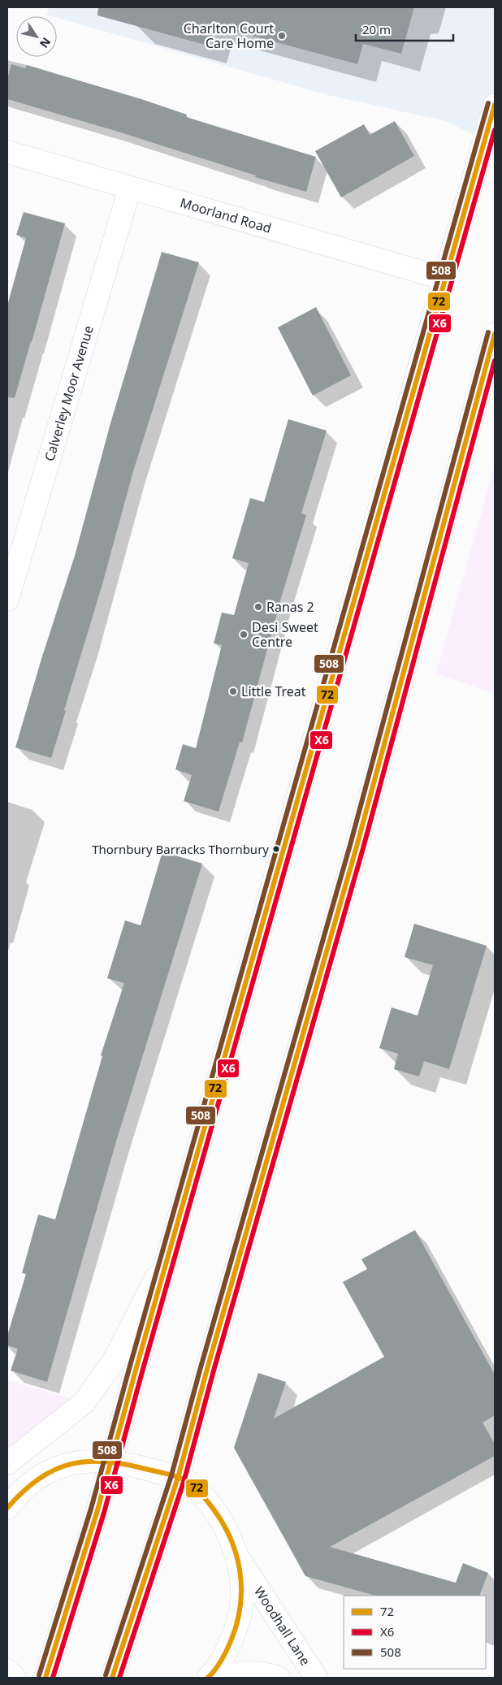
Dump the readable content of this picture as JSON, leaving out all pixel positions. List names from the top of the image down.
{
  "streets": {
    "main road": ["Moorland Road", "Calverley Moor Avenue", "Woodhall Lane"]
  },
  "crossings": [
    ["Moorland Road", "Calverley Moor Avenue"]
  ],
  "places": [
    "Charlton Court Care Home",
    "Ranas 2",
    "Desi Sweet Centre",
    "Little Treat",
    "Thornbury Barracks Thornbury"
  ],
  "lines": ["transit line 508", "transit line 72", "transit line X6"],
  "legend": ["72", "X6", "508"],
  "scale_bar": "20 m",
  "north": "bottom right"
}
